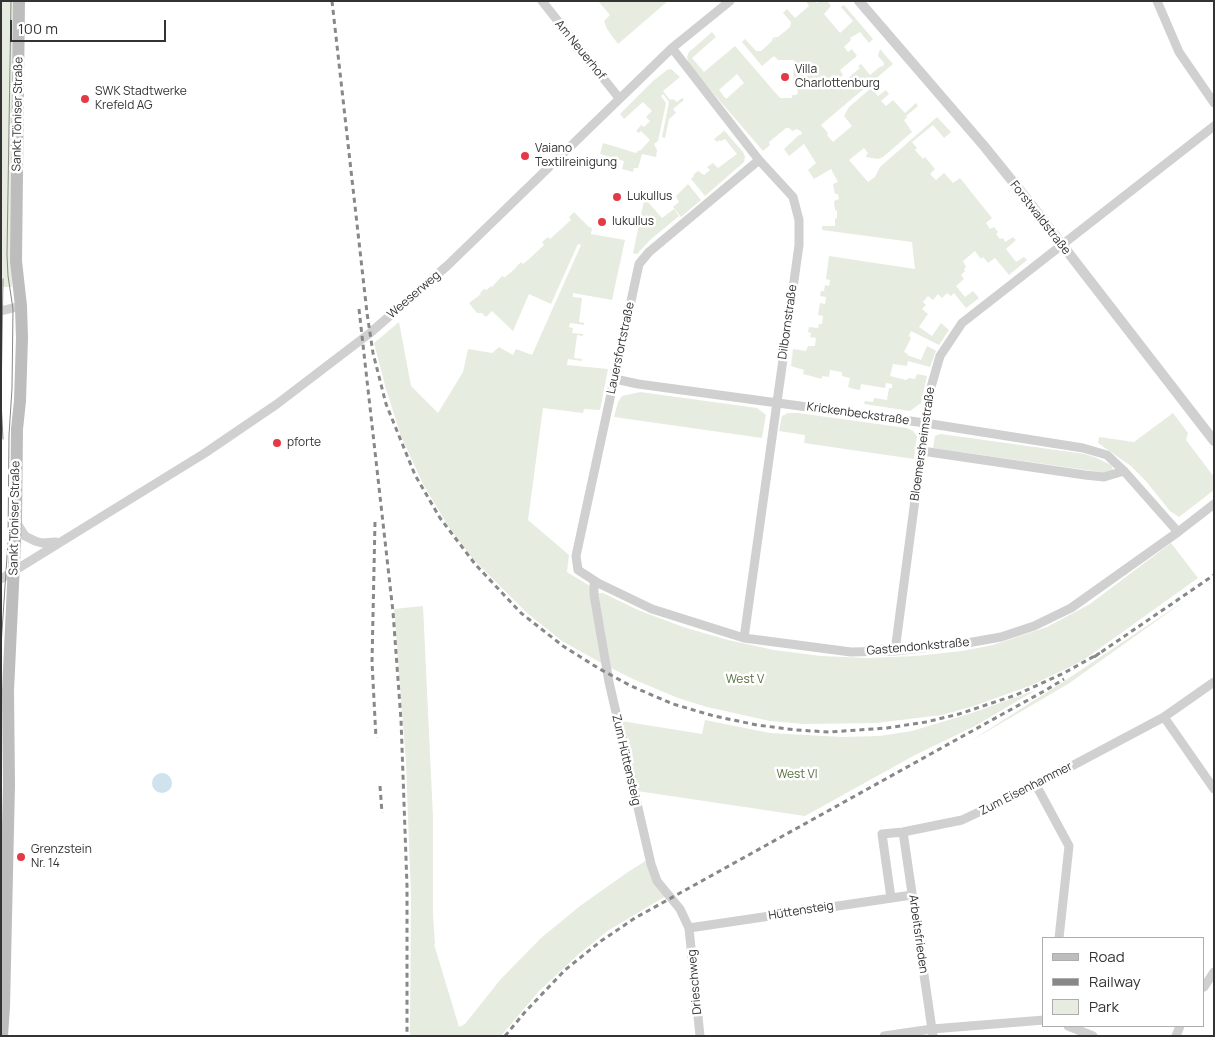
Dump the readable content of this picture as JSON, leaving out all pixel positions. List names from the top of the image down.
{
  "streets": {
    "main road": ["Sankt Töniser Straße"],
    "street": [
      "Am Neuerhof",
      "Forstwaldstraße",
      "Weeserweg",
      "Dilbornstraße",
      "Lauersfortstraße",
      "Krickenbeckstraße",
      "Bloemersheimstraße",
      "Gastendonkstraße",
      "Zum Hüttensteig",
      "Zum Eisenhammer",
      "Hüttensteig",
      "Arbeitsfrieden",
      "Drieschweg"
    ]
  },
  "crossings": [
    ["Am Neuerhof", "Weeserweg"],
    ["Sankt Töniser Straße", "Weeserweg"],
    ["Forstwaldstraße", "Bloemersheimstraße"],
    ["Weeserweg", "Dilbornstraße"],
    ["Dilbornstraße", "Lauersfortstraße"],
    ["Dilbornstraße", "Krickenbeckstraße"],
    ["Dilbornstraße", "Gastendonkstraße"],
    ["Lauersfortstraße", "Krickenbeckstraße"],
    ["Lauersfortstraße", "Gastendonkstraße"],
    ["Lauersfortstraße", "Zum Hüttensteig"],
    ["Krickenbeckstraße", "Bloemersheimstraße"],
    ["Krickenbeckstraße", "Gastendonkstraße"],
    ["Bloemersheimstraße", "Gastendonkstraße"],
    ["Gastendonkstraße", "Zum Hüttensteig"],
    ["Zum Hüttensteig", "Hüttensteig"],
    ["Zum Hüttensteig", "Drieschweg"],
    ["Zum Eisenhammer", "Hüttensteig"],
    ["Zum Eisenhammer", "Arbeitsfrieden"],
    ["Hüttensteig", "Arbeitsfrieden"],
    ["Hüttensteig", "Drieschweg"]
  ],
  "parks": ["West V", "West VI"],
  "places": [
    "Villa Charlottenburg",
    "SWK Stadtwerke Krefeld AG",
    "Vaiano Textilreinigung",
    "Lukullus",
    "lukullus",
    "pforte",
    "Grenzstein Nr. 14"
  ],
  "legend": ["Road", "Railway", "Park"],
  "scale_bar": "100 m"
}
